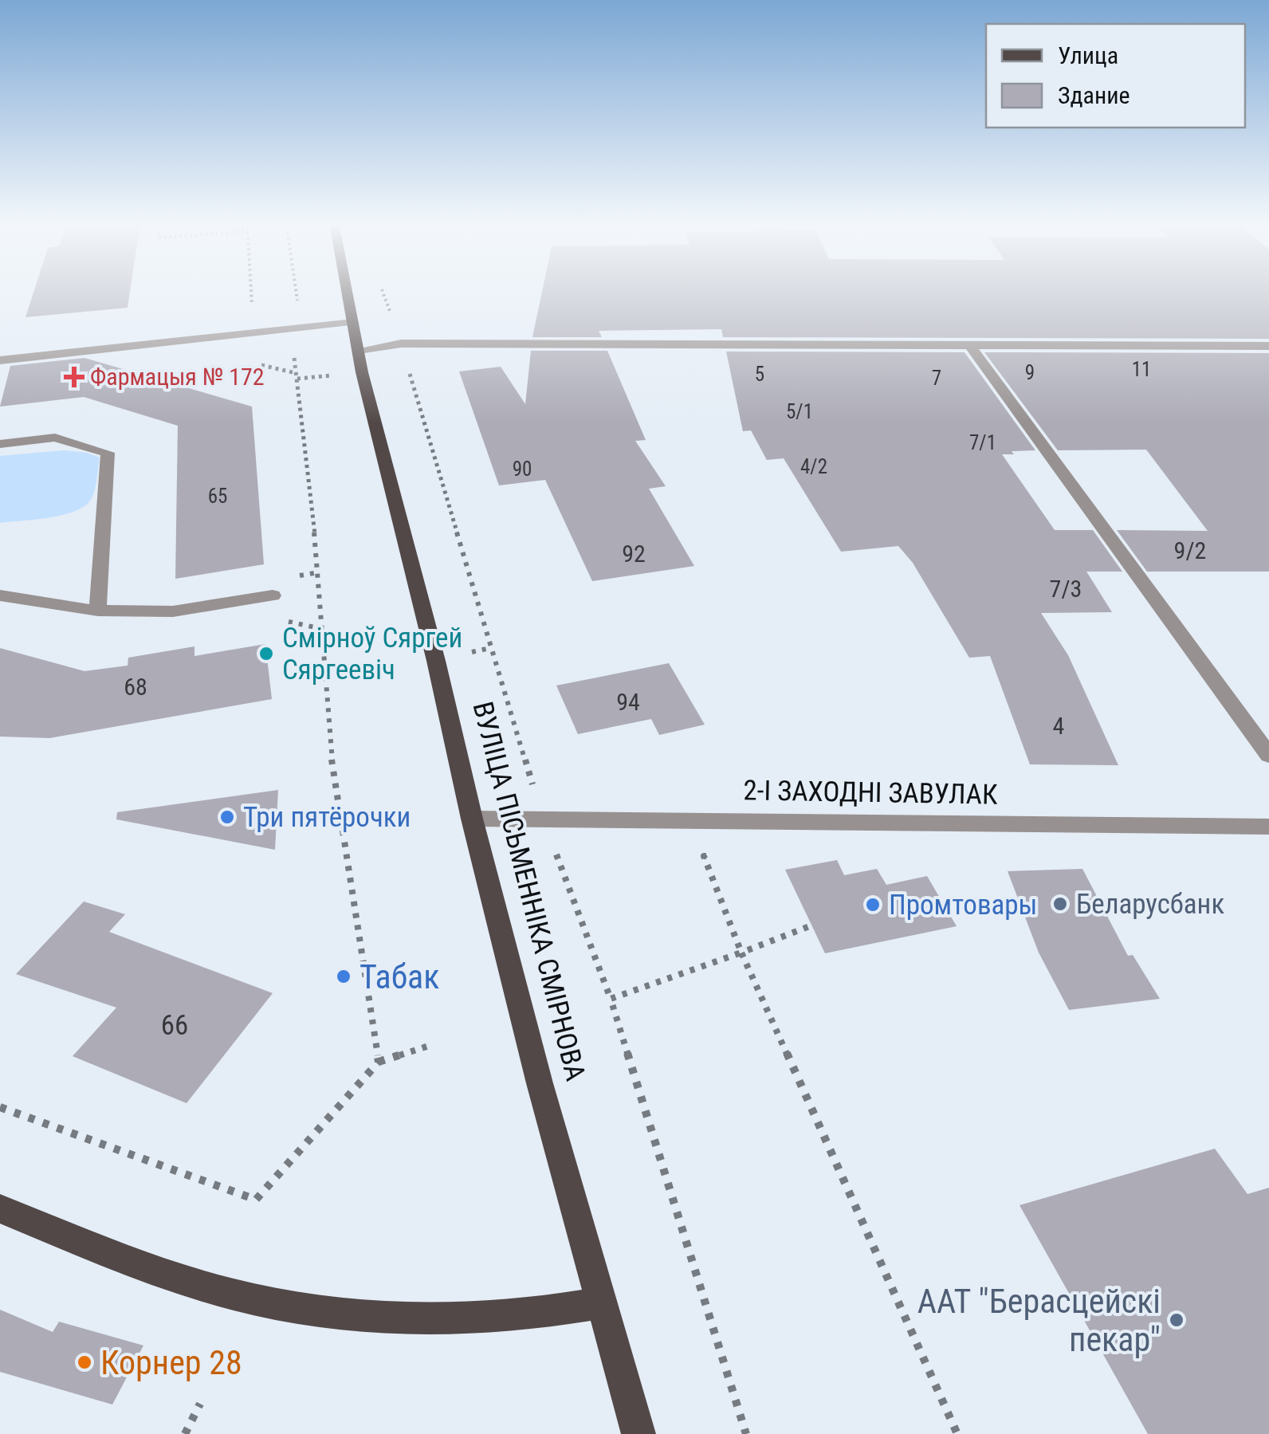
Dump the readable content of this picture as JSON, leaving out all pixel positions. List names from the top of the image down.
{
  "streets": {
    "main road": ["ВУЛІЦА ПІСЬМЕННІКА СМІРНОВА"],
    "street": ["2-І ЗАХОДНІ ЗАВУЛАК"]
  },
  "crossings": [
    ["2-І ЗАХОДНІ ЗАВУЛАК", "ВУЛІЦА ПІСЬМЕННІКА СМІРНОВА"]
  ],
  "places": {
    "health": ["Фармацыя № 172"],
    "other": [
      "Смірноў Сяргей Сяргеевіч",
      "Три пятёрочки",
      "Беларусбанк",
      "Промтовары",
      "Табак",
      "ААТ \"Берасцейскі пекар\"",
      "Корнер 28"
    ]
  },
  "house_numbers": [
    "11",
    "9",
    "5",
    "7",
    "5/1",
    "7/1",
    "4/2",
    "90",
    "65",
    "9/2",
    "92",
    "7/3",
    "68",
    "94",
    "4",
    "66"
  ],
  "legend": ["Улица", "Здание"]
}
